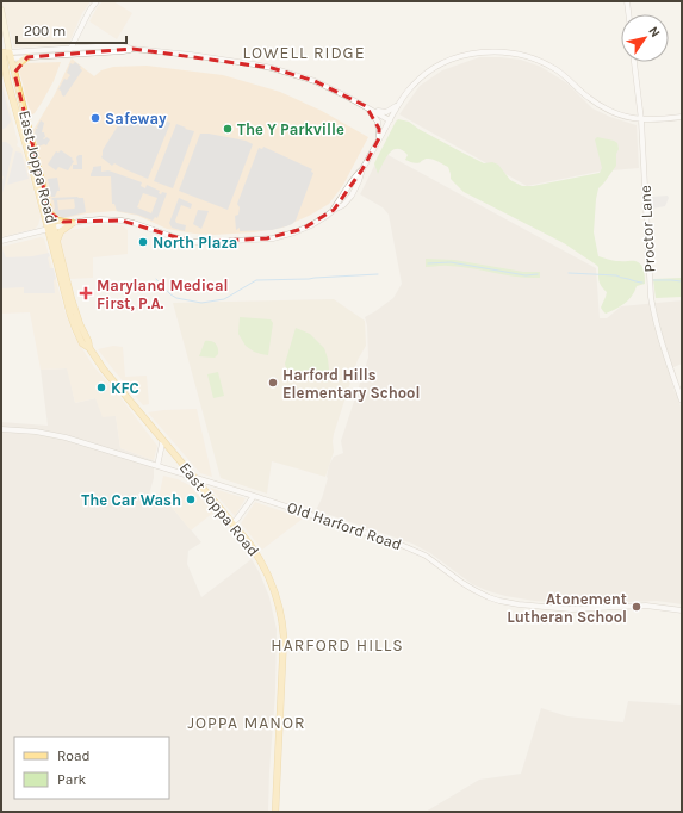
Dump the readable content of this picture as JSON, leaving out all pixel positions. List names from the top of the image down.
{
  "streets": {
    "main road": ["East Joppa Road"],
    "street": ["Proctor Lane", "Old Harford Road"]
  },
  "crossings": [
    ["East Joppa Road", "Old Harford Road"]
  ],
  "districts": ["LOWELL RIDGE", "HARFORD HILLS", "JOPPA MANOR"],
  "places": {
    "other": [
      "Safeway",
      "The Y Parkville",
      "North Plaza",
      "Harford Hills Elementary School",
      "KFC",
      "The Car Wash",
      "Atonement Lutheran School"
    ],
    "health": ["Maryland Medical First, P.A."]
  },
  "legend": ["Road", "Park"],
  "scale_bar": "200 m",
  "north": "top right"
}
